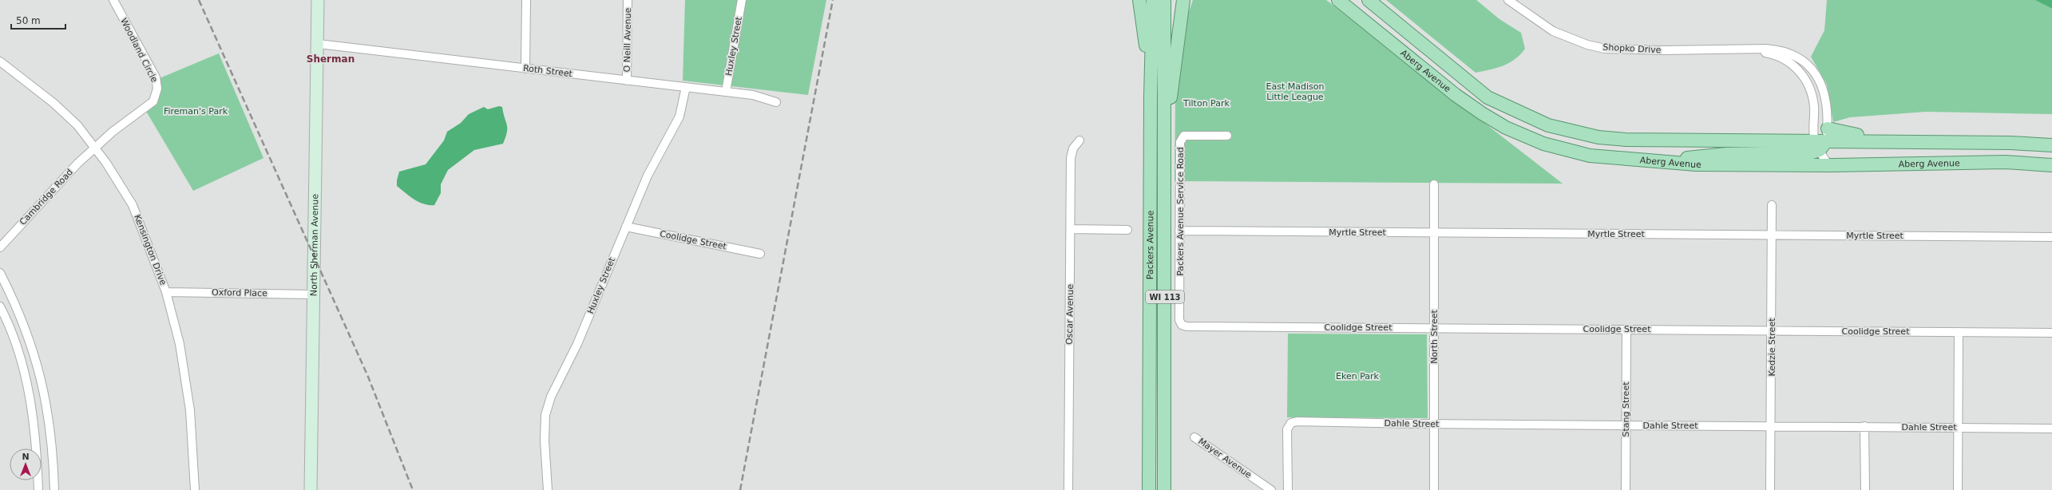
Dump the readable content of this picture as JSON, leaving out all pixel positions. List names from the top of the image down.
{
  "streets": {
    "main road": ["Aberg Avenue", "Packers Avenue", "WI 113"],
    "street": [
      "O Neill Avenue",
      "Huxley Street",
      "Shopko Drive",
      "Woodland Circle",
      "Roth Street",
      "Cambridge Road",
      "Packers Avenue Service Road",
      "Myrtle Street",
      "Coolidge Street",
      "North Sherman Avenue",
      "Kensington Drive",
      "Oxford Place",
      "Oscar Avenue",
      "North Street",
      "Kedzie Street",
      "Stang Street",
      "Dahle Street",
      "Mayer Avenue"
    ]
  },
  "crossings": [
    ["O Neill Avenue", "Roth Street"],
    ["Huxley Street", "Roth Street"],
    ["Huxley Street", "Coolidge Street"],
    ["Shopko Drive", "Aberg Avenue"],
    ["Woodland Circle", "Cambridge Road"],
    ["Woodland Circle", "Kensington Drive"],
    ["Roth Street", "North Sherman Avenue"],
    ["Cambridge Road", "Kensington Drive"],
    ["Packers Avenue Service Road", "Myrtle Street"],
    ["Packers Avenue Service Road", "Coolidge Street"],
    ["Myrtle Street", "North Street"],
    ["Myrtle Street", "Kedzie Street"],
    ["Coolidge Street", "North Street"],
    ["Coolidge Street", "Kedzie Street"],
    ["Coolidge Street", "Stang Street"],
    ["North Sherman Avenue", "Oxford Place"],
    ["Kensington Drive", "Oxford Place"],
    ["North Street", "Dahle Street"],
    ["Kedzie Street", "Dahle Street"],
    ["Stang Street", "Dahle Street"]
  ],
  "districts": ["Sherman"],
  "parks": [
    "East Madison Little League",
    "Tilton Park",
    "Fireman's Park",
    "Eken Park"
  ],
  "scale_bar": "50 m",
  "north": "top"
}
